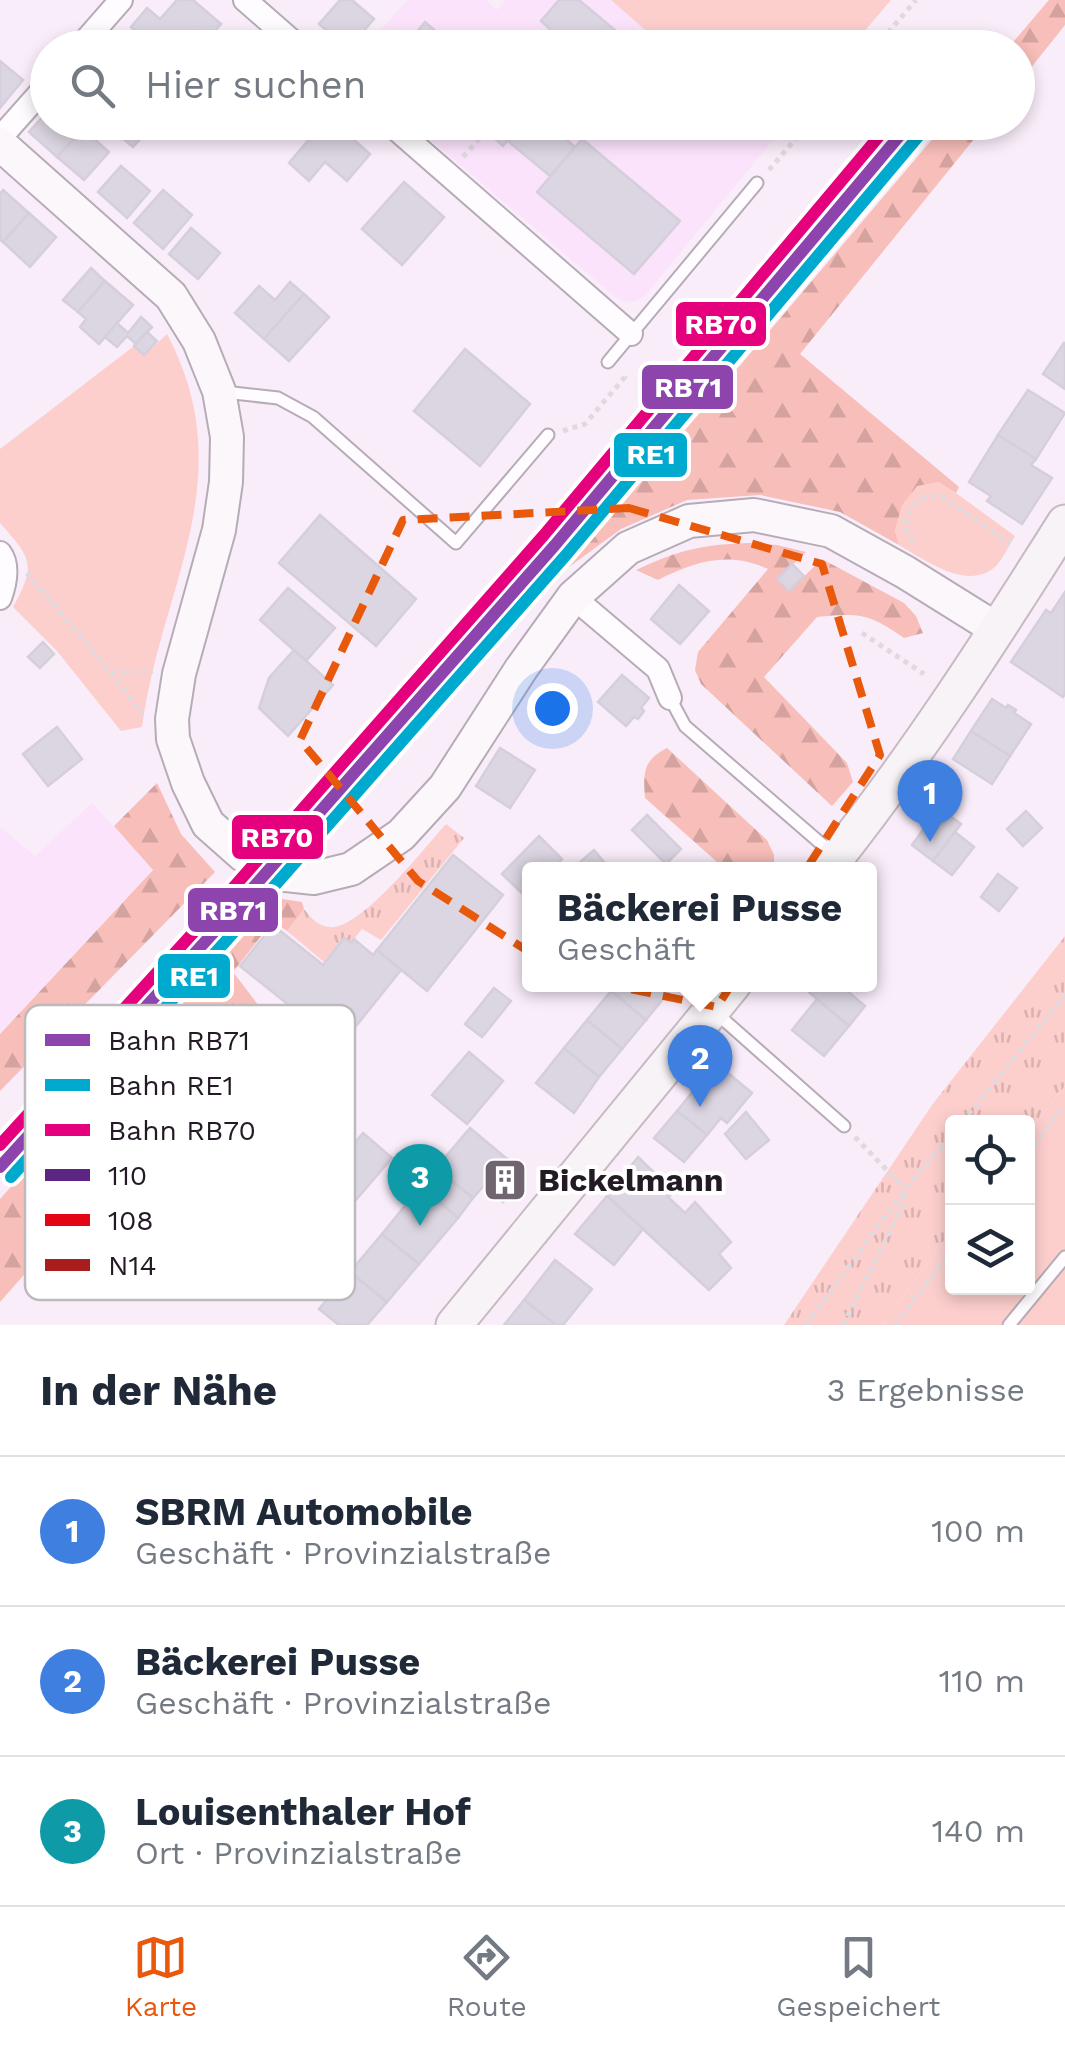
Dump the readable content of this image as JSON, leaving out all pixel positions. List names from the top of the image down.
{
  "places": {
    "building": ["Bickelmann"]
  },
  "lines": ["rail line RB71", "rail line RE1", "rail line RB70"],
  "legend": [
    "Bahn RB71",
    "Bahn RE1",
    "Bahn RB70",
    "110",
    "108",
    "N14"
  ],
  "page": {
    "search": "Hier suchen",
    "pins": ["1", "2", "3"],
    "popup": ["Bäckerei Pusse", "Geschäft"],
    "heading": ["In der Nähe", "3 Ergebnisse"],
    "list": [
      {
        "mark": "1",
        "name": "SBRM Automobile",
        "note": "Geschäft · Provinzialstraße",
        "value": "100 m"
      },
      {
        "mark": "2",
        "name": "Bäckerei Pusse",
        "note": "Geschäft · Provinzialstraße",
        "value": "110 m"
      },
      {
        "mark": "3",
        "name": "Louisenthaler Hof",
        "note": "Ort · Provinzialstraße",
        "value": "140 m"
      }
    ],
    "nav": ["Karte", "Route", "Gespeichert"]
  }
}
